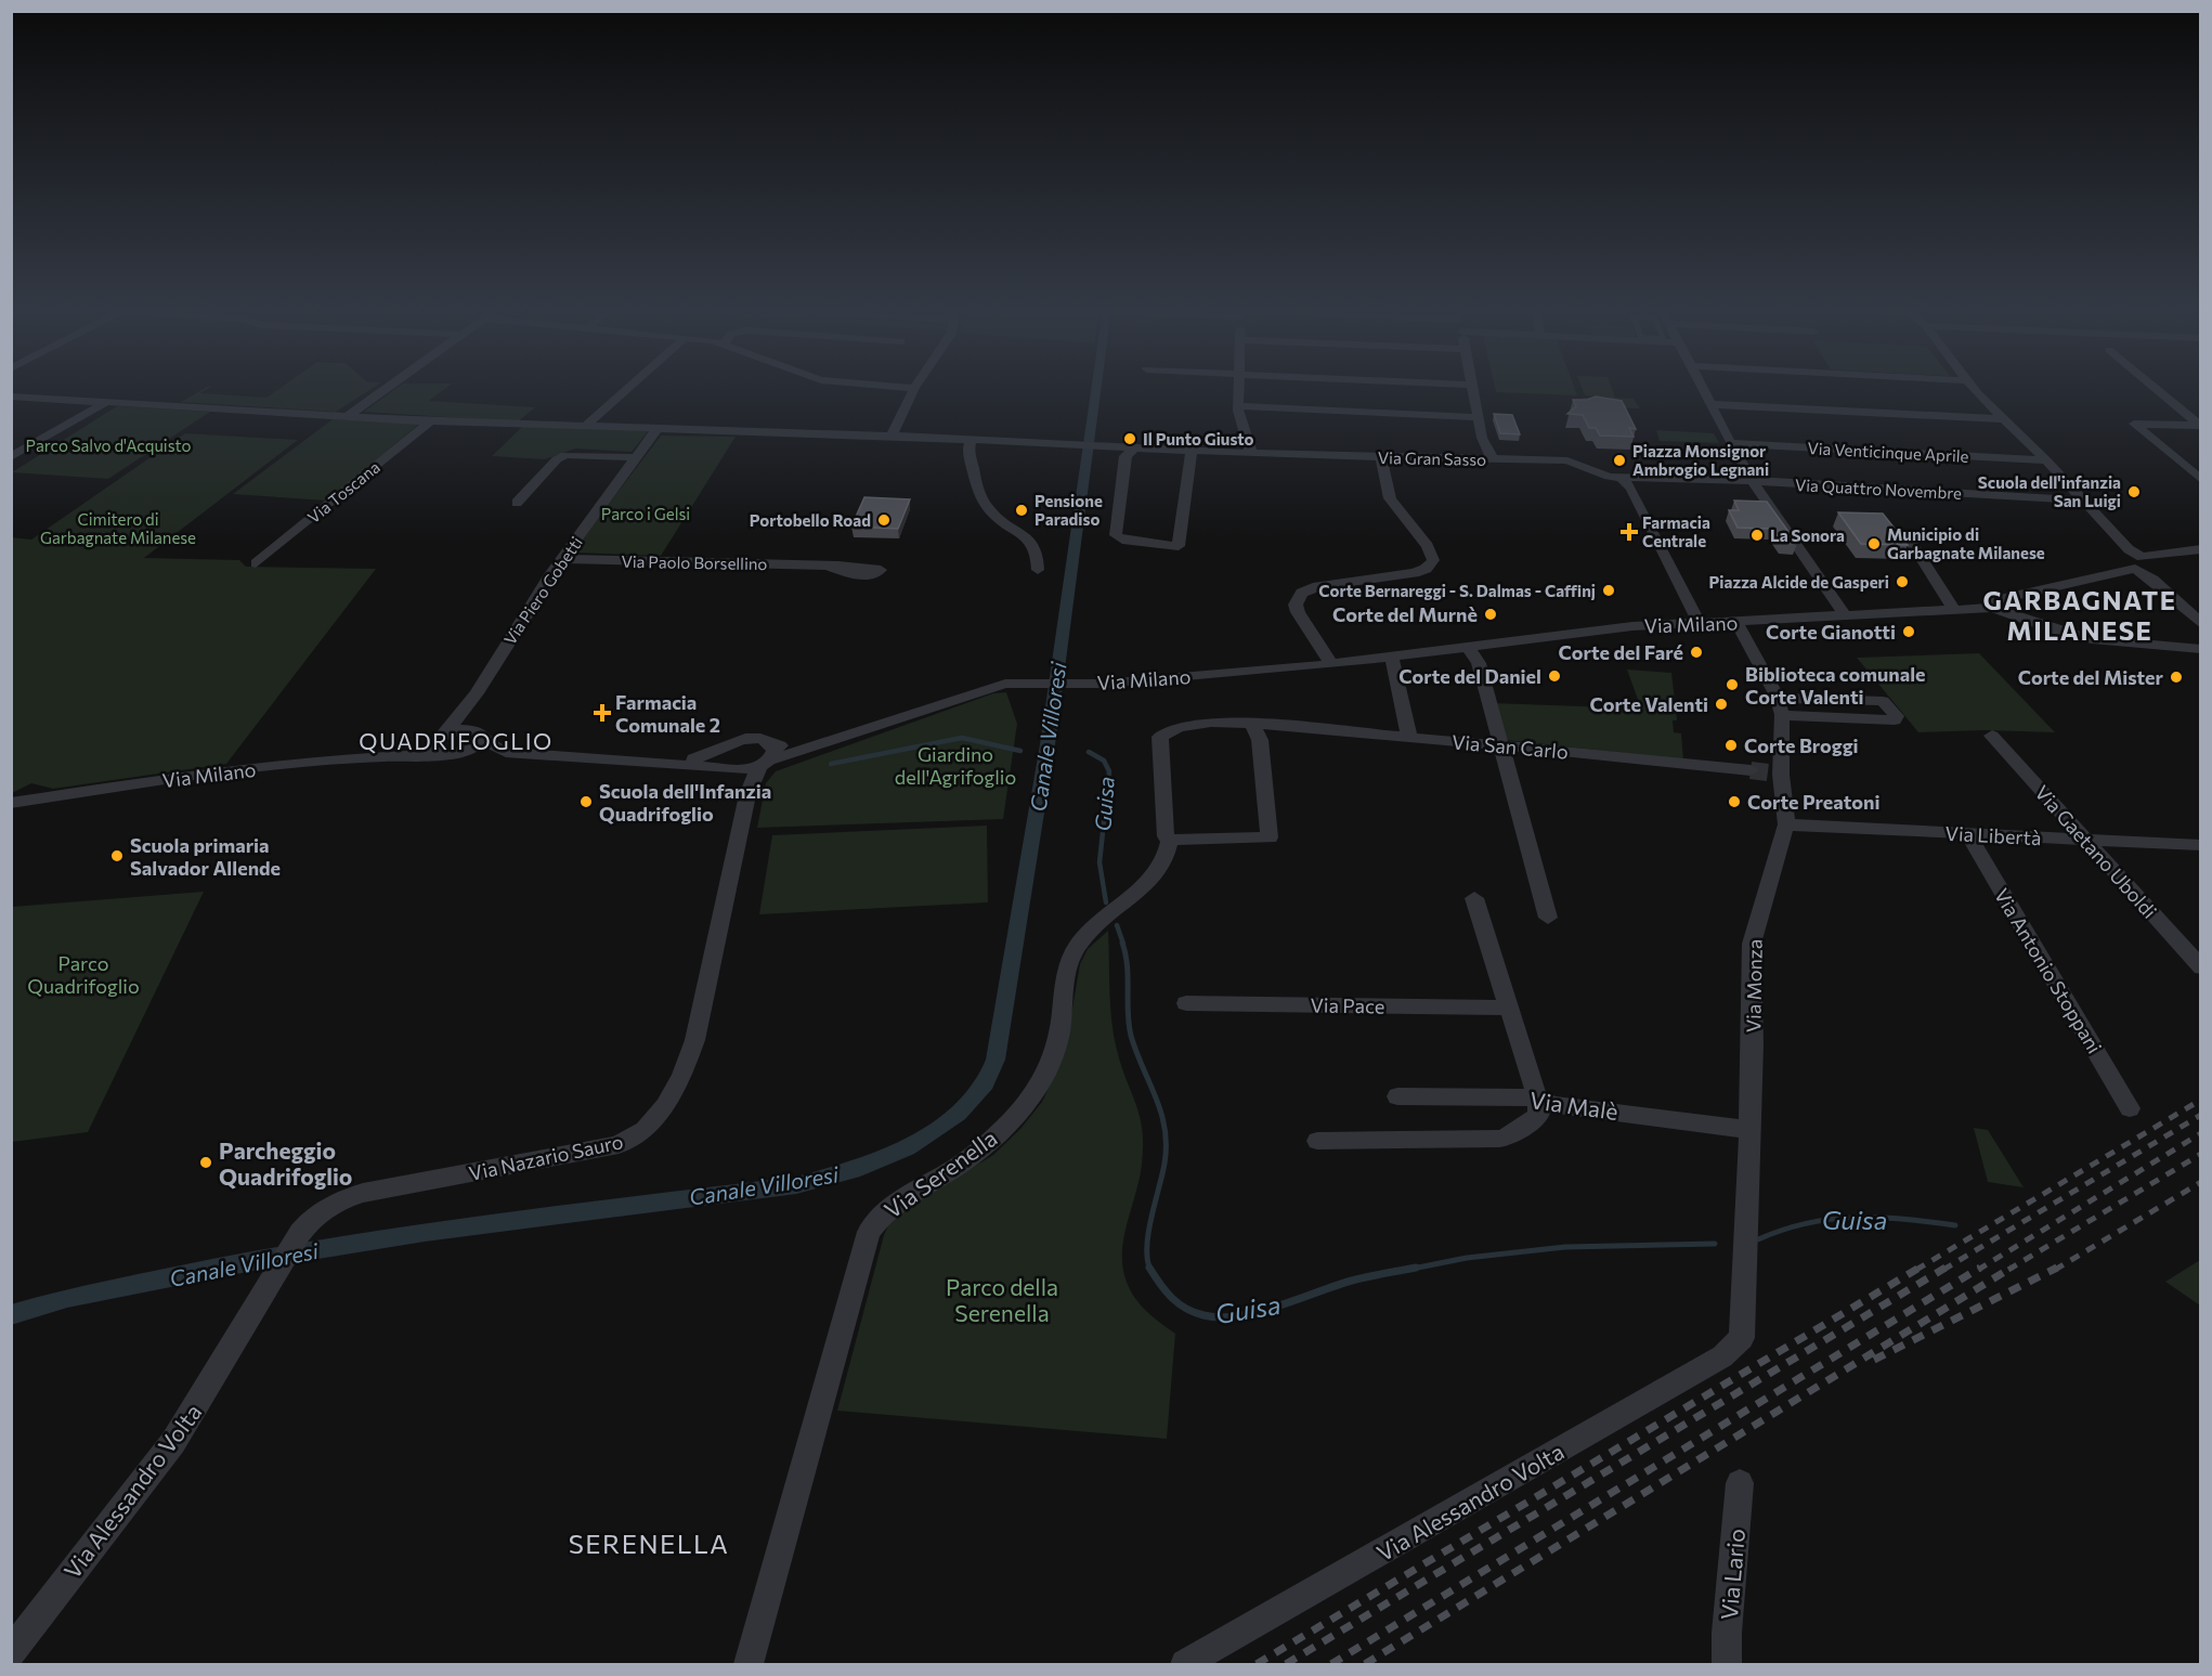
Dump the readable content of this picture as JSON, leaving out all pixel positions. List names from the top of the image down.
{
  "streets": {
    "street": [
      "Via Venticinque Aprile",
      "Via Gran Sasso",
      "Via Quattro Novembre",
      "Via Toscana",
      "Via Paolo Borsellino",
      "Via Piero Gobetti",
      "Via Milano",
      "Via San Carlo",
      "Via Libertà",
      "Via Gaetano Uboldi",
      "Via Antonio Stoppani",
      "Via Monza",
      "Via Pace",
      "Via Malè",
      "Via Nazario Sauro",
      "Via Serenella",
      "Via Alessandro Volta",
      "Via Lario"
    ]
  },
  "crossings": [
    ["Via Gran Sasso", "Via Toscana"],
    ["Via Gran Sasso", "Via Piero Gobetti"],
    ["Via Paolo Borsellino", "Via Piero Gobetti"],
    ["Via Piero Gobetti", "Via Milano"],
    ["Via Milano", "Via Monza"],
    ["Via Milano", "Via Nazario Sauro"],
    ["Via San Carlo", "Via Serenella"],
    ["Via Libertà", "Via Gaetano Uboldi"],
    ["Via Libertà", "Via Antonio Stoppani"],
    ["Via Libertà", "Via Monza"],
    ["Via Monza", "Via Malè"],
    ["Via Monza", "Via Alessandro Volta"],
    ["Via Nazario Sauro", "Via Alessandro Volta"]
  ],
  "districts": ["GARBAGNATE MILANESE", "QUADRIFOGLIO", "SERENELLA"],
  "water": ["Canale Villoresi", "Guisa"],
  "parks": [
    "Parco Salvo d'Acquisto",
    "Parco i Gelsi",
    "Cimitero di Garbagnate Milanese",
    "Giardino dell'Agrifoglio",
    "Parco Quadrifoglio",
    "Parco della Serenella"
  ],
  "places": {
    "other": [
      "Il Punto Giusto",
      "Piazza Monsignor Ambrogio Legnani",
      "Scuola dell'infanzia San Luigi",
      "Pensione Paradiso",
      "Portobello Road",
      "La Sonora",
      "Municipio di Garbagnate Milanese",
      "Piazza Alcide de Gasperi",
      "Corte Bernareggi - S. Dalmas - Caffinj",
      "Corte del Murnè",
      "Corte Gianotti",
      "Corte del Faré",
      "Corte del Daniel",
      "Corte del Mister",
      "Biblioteca comunale Corte Valenti",
      "Corte Valenti",
      "Corte Broggi",
      "Scuola dell'Infanzia Quadrifoglio",
      "Corte Preatoni",
      "Scuola primaria Salvador Allende",
      "Parcheggio Quadrifoglio"
    ],
    "health": ["Farmacia Centrale", "Farmacia Comunale 2"]
  }
}
